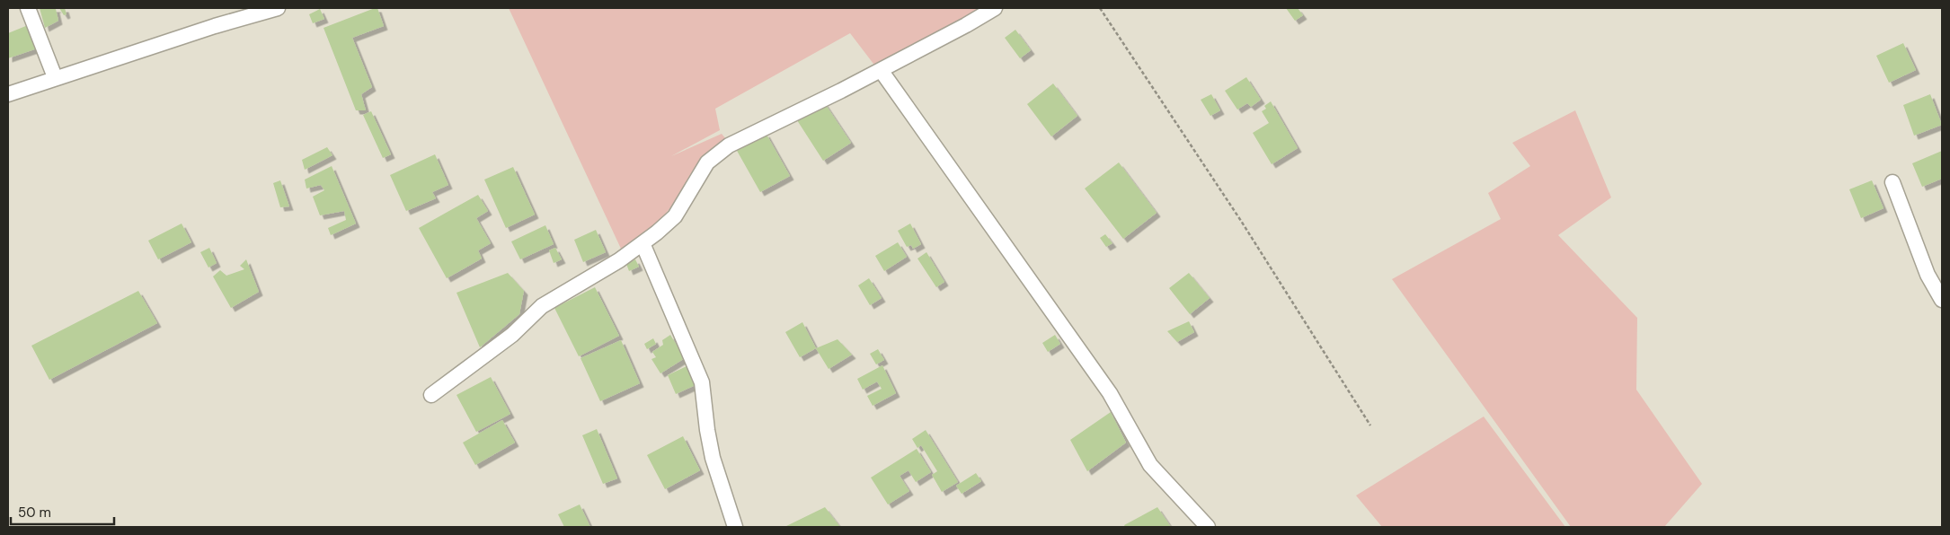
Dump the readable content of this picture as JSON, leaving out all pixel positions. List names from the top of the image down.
{
  "scale_bar": "50 m"
}
